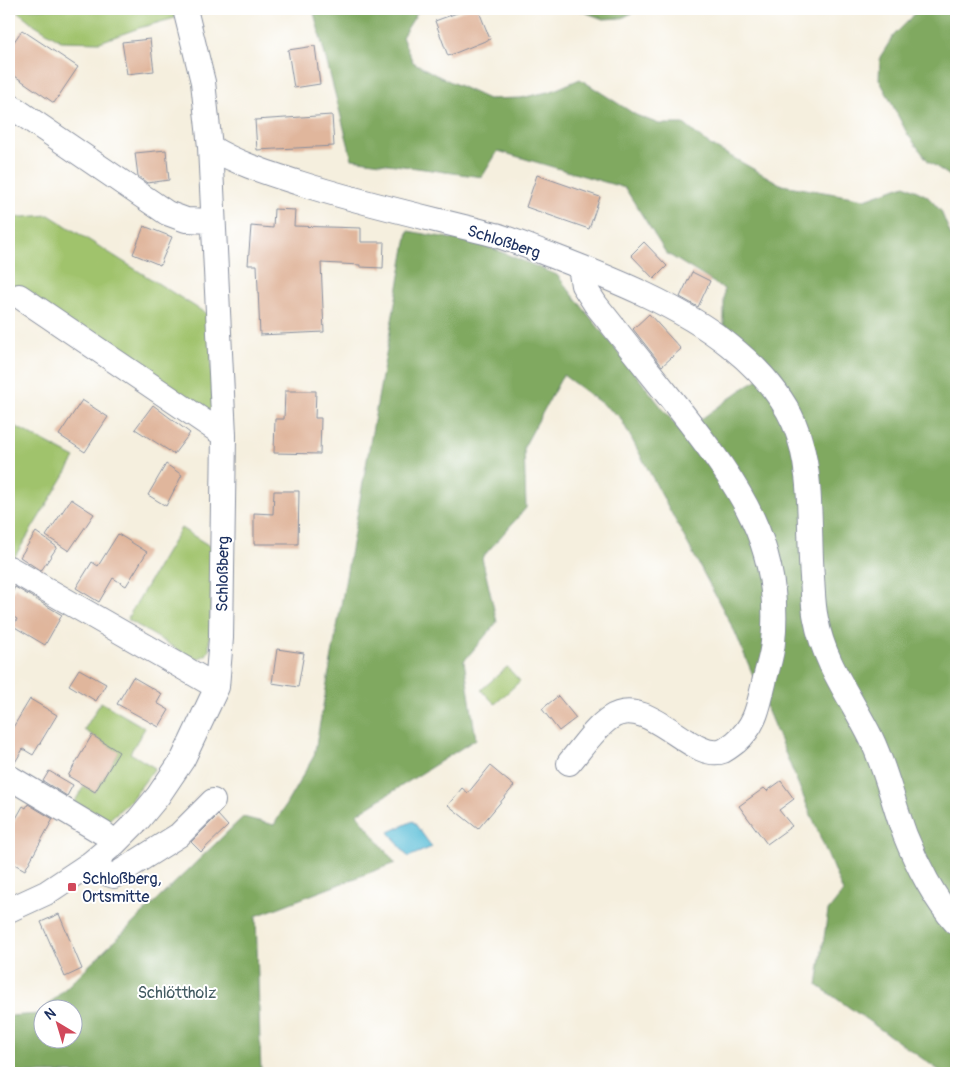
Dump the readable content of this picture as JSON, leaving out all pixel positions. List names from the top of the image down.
{
  "streets": {
    "street": ["Schloßberg"]
  },
  "parks": ["Schlöttholz"],
  "places": {
    "transit": ["Schloßberg, Ortsmitte"]
  },
  "north": "top left"
}
